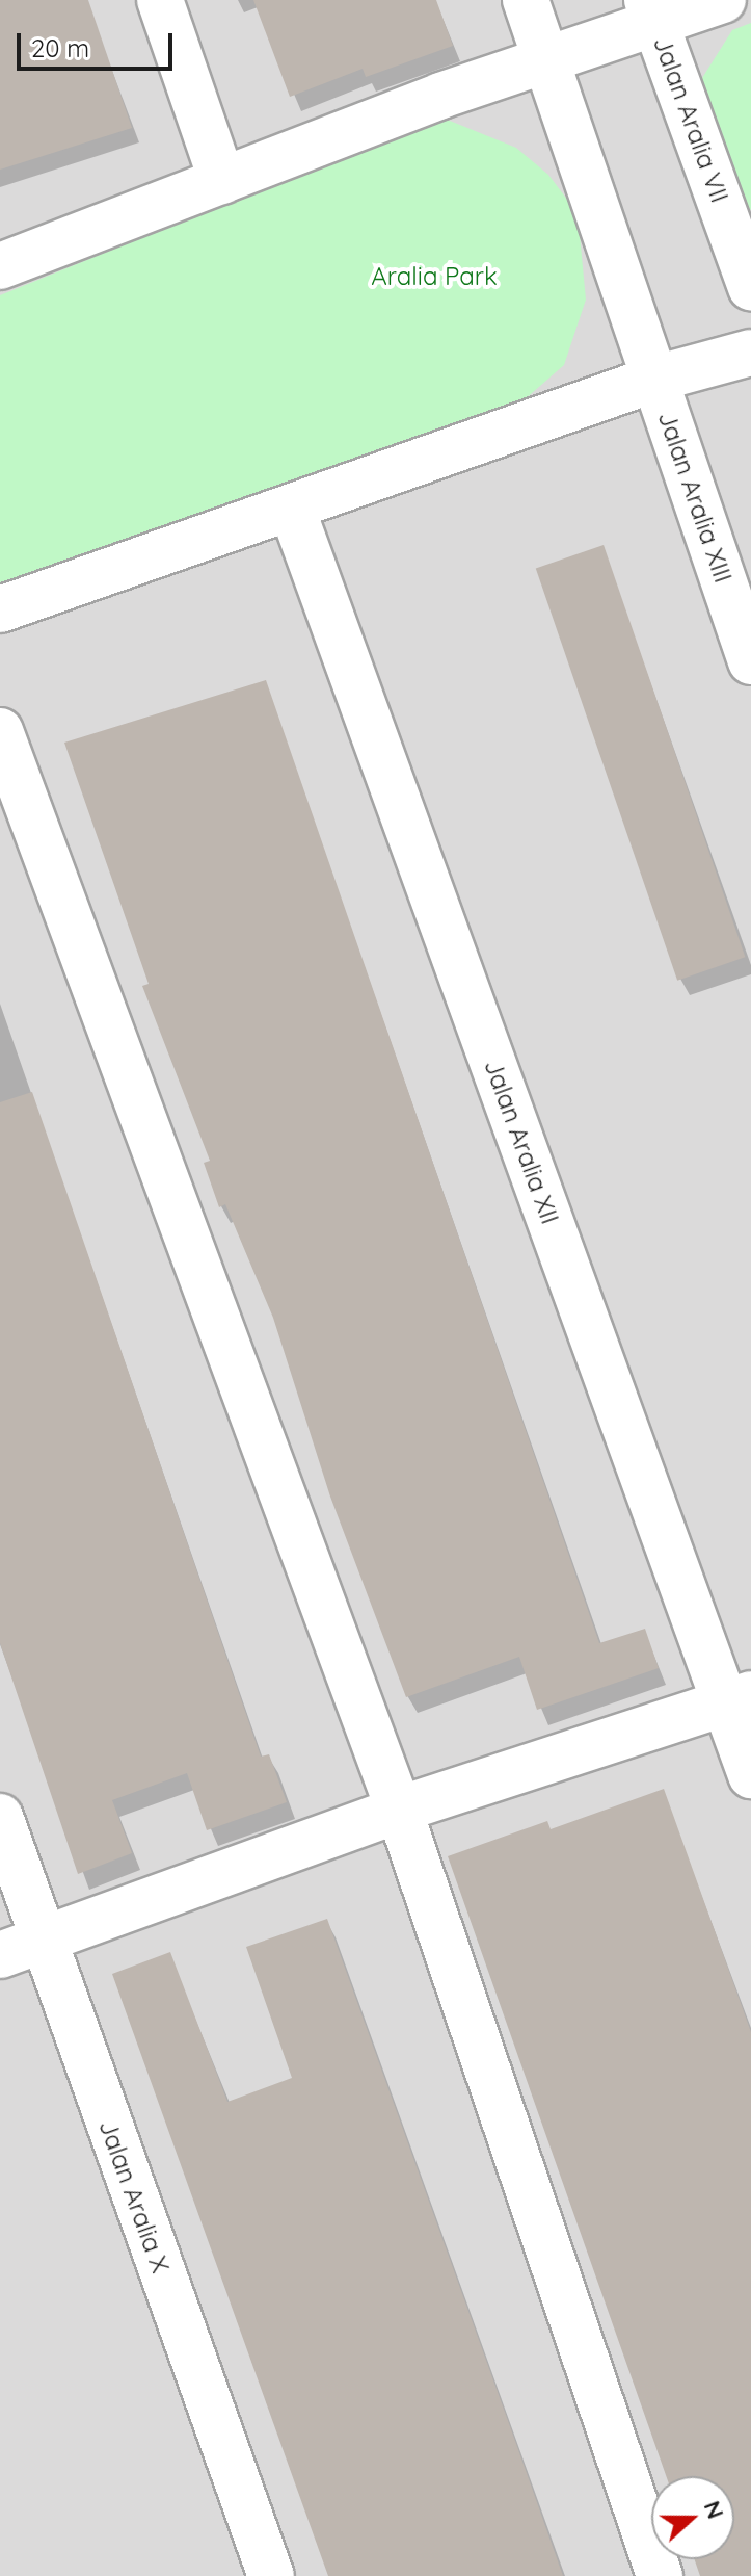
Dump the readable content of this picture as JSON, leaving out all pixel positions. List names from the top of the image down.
{
  "streets": {
    "street": [
      "Jalan Aralia VII",
      "Jalan Aralia XIII",
      "Jalan Aralia XII",
      "Jalan Aralia X"
    ]
  },
  "parks": ["Aralia Park"],
  "scale_bar": "20 m",
  "north": "right"
}
